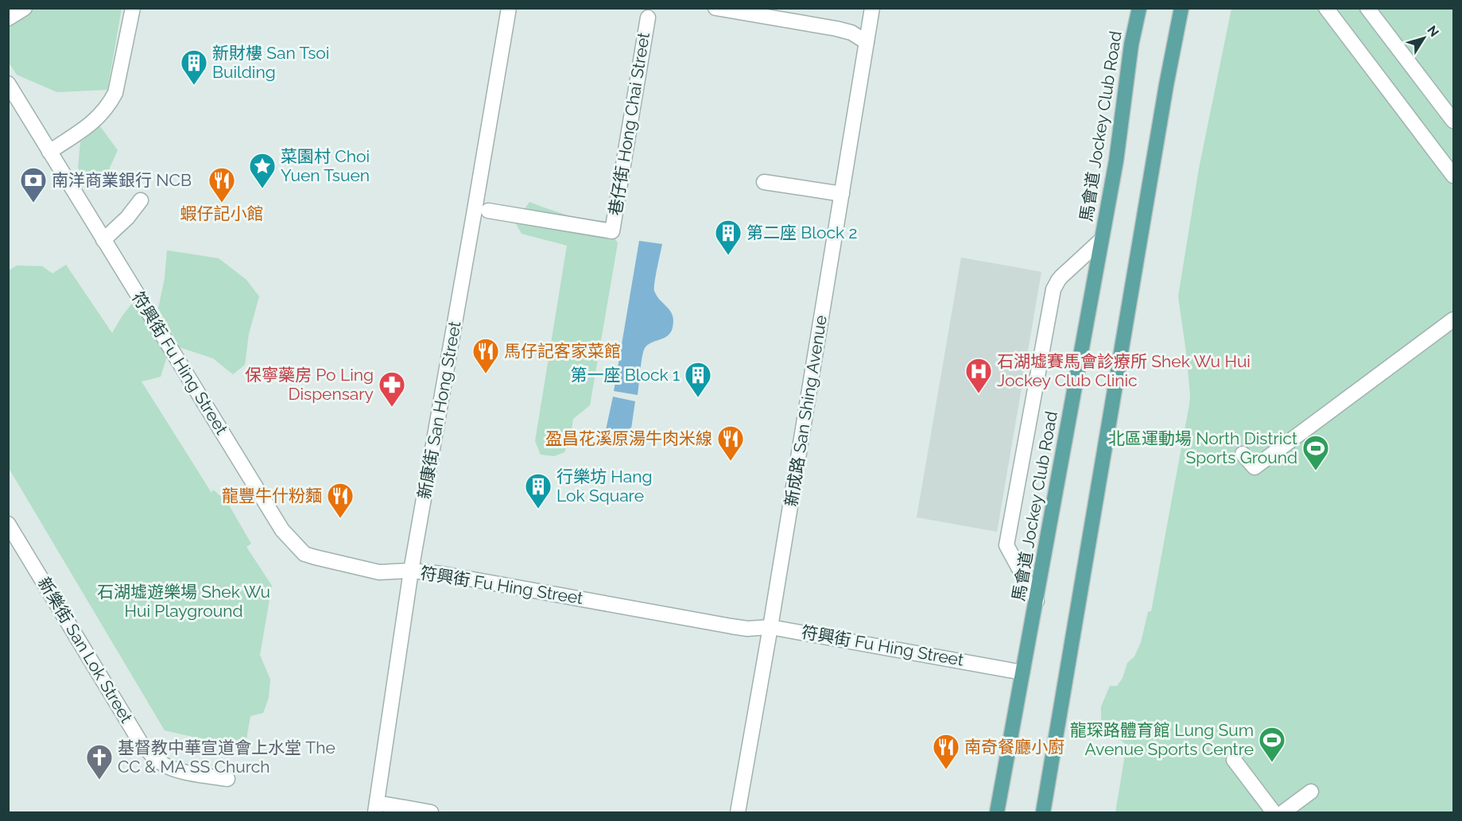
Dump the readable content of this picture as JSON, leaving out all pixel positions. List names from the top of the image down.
{
  "streets": {
    "main road": ["馬會道 Jockey Club Road"],
    "street": [
      "巷仔街 Hong Chai Street",
      "符興街 Fu Hing Street",
      "新康街 San Hong Street",
      "新成路 San Shing Avenue",
      "新樂街 San Lok Street"
    ]
  },
  "crossings": [
    ["馬會道 Jockey Club Road", "符興街 Fu Hing Street"],
    ["符興街 Fu Hing Street", "新康街 San Hong Street"],
    ["符興街 Fu Hing Street", "新成路 San Shing Avenue"]
  ],
  "parks": ["石湖墟遊樂場 Shek Wu Hui Playground"],
  "places": {
    "building": [
      "新財樓 San Tsoi Building",
      "第二座 Block 2",
      "第一座 Block 1",
      "行樂坊 Hang Lok Square"
    ],
    "place": ["菜園村 Choi Yuen Tsuen"],
    "bank": ["南洋商業銀行 NCB"],
    "restaurant": [
      "蝦仔記小館",
      "馬仔記客家菜館",
      "盈昌花溪原湯牛肉米線",
      "龍豐牛什粉麵",
      "南奇餐廳小廚"
    ],
    "hospital": ["石湖墟賽馬會診療所 Shek Wu Hui Jockey Club Clinic"],
    "pharmacy": ["保寧藥房 Po Ling Dispensary"],
    "sports": ["北區運動場 North District Sports Ground", "龍琛路體育館 Lung Sum Avenue Sports Centre"],
    "church": ["基督教中華宣道會上水堂 The CC & MA SS Church"]
  },
  "north": "top right"
}
